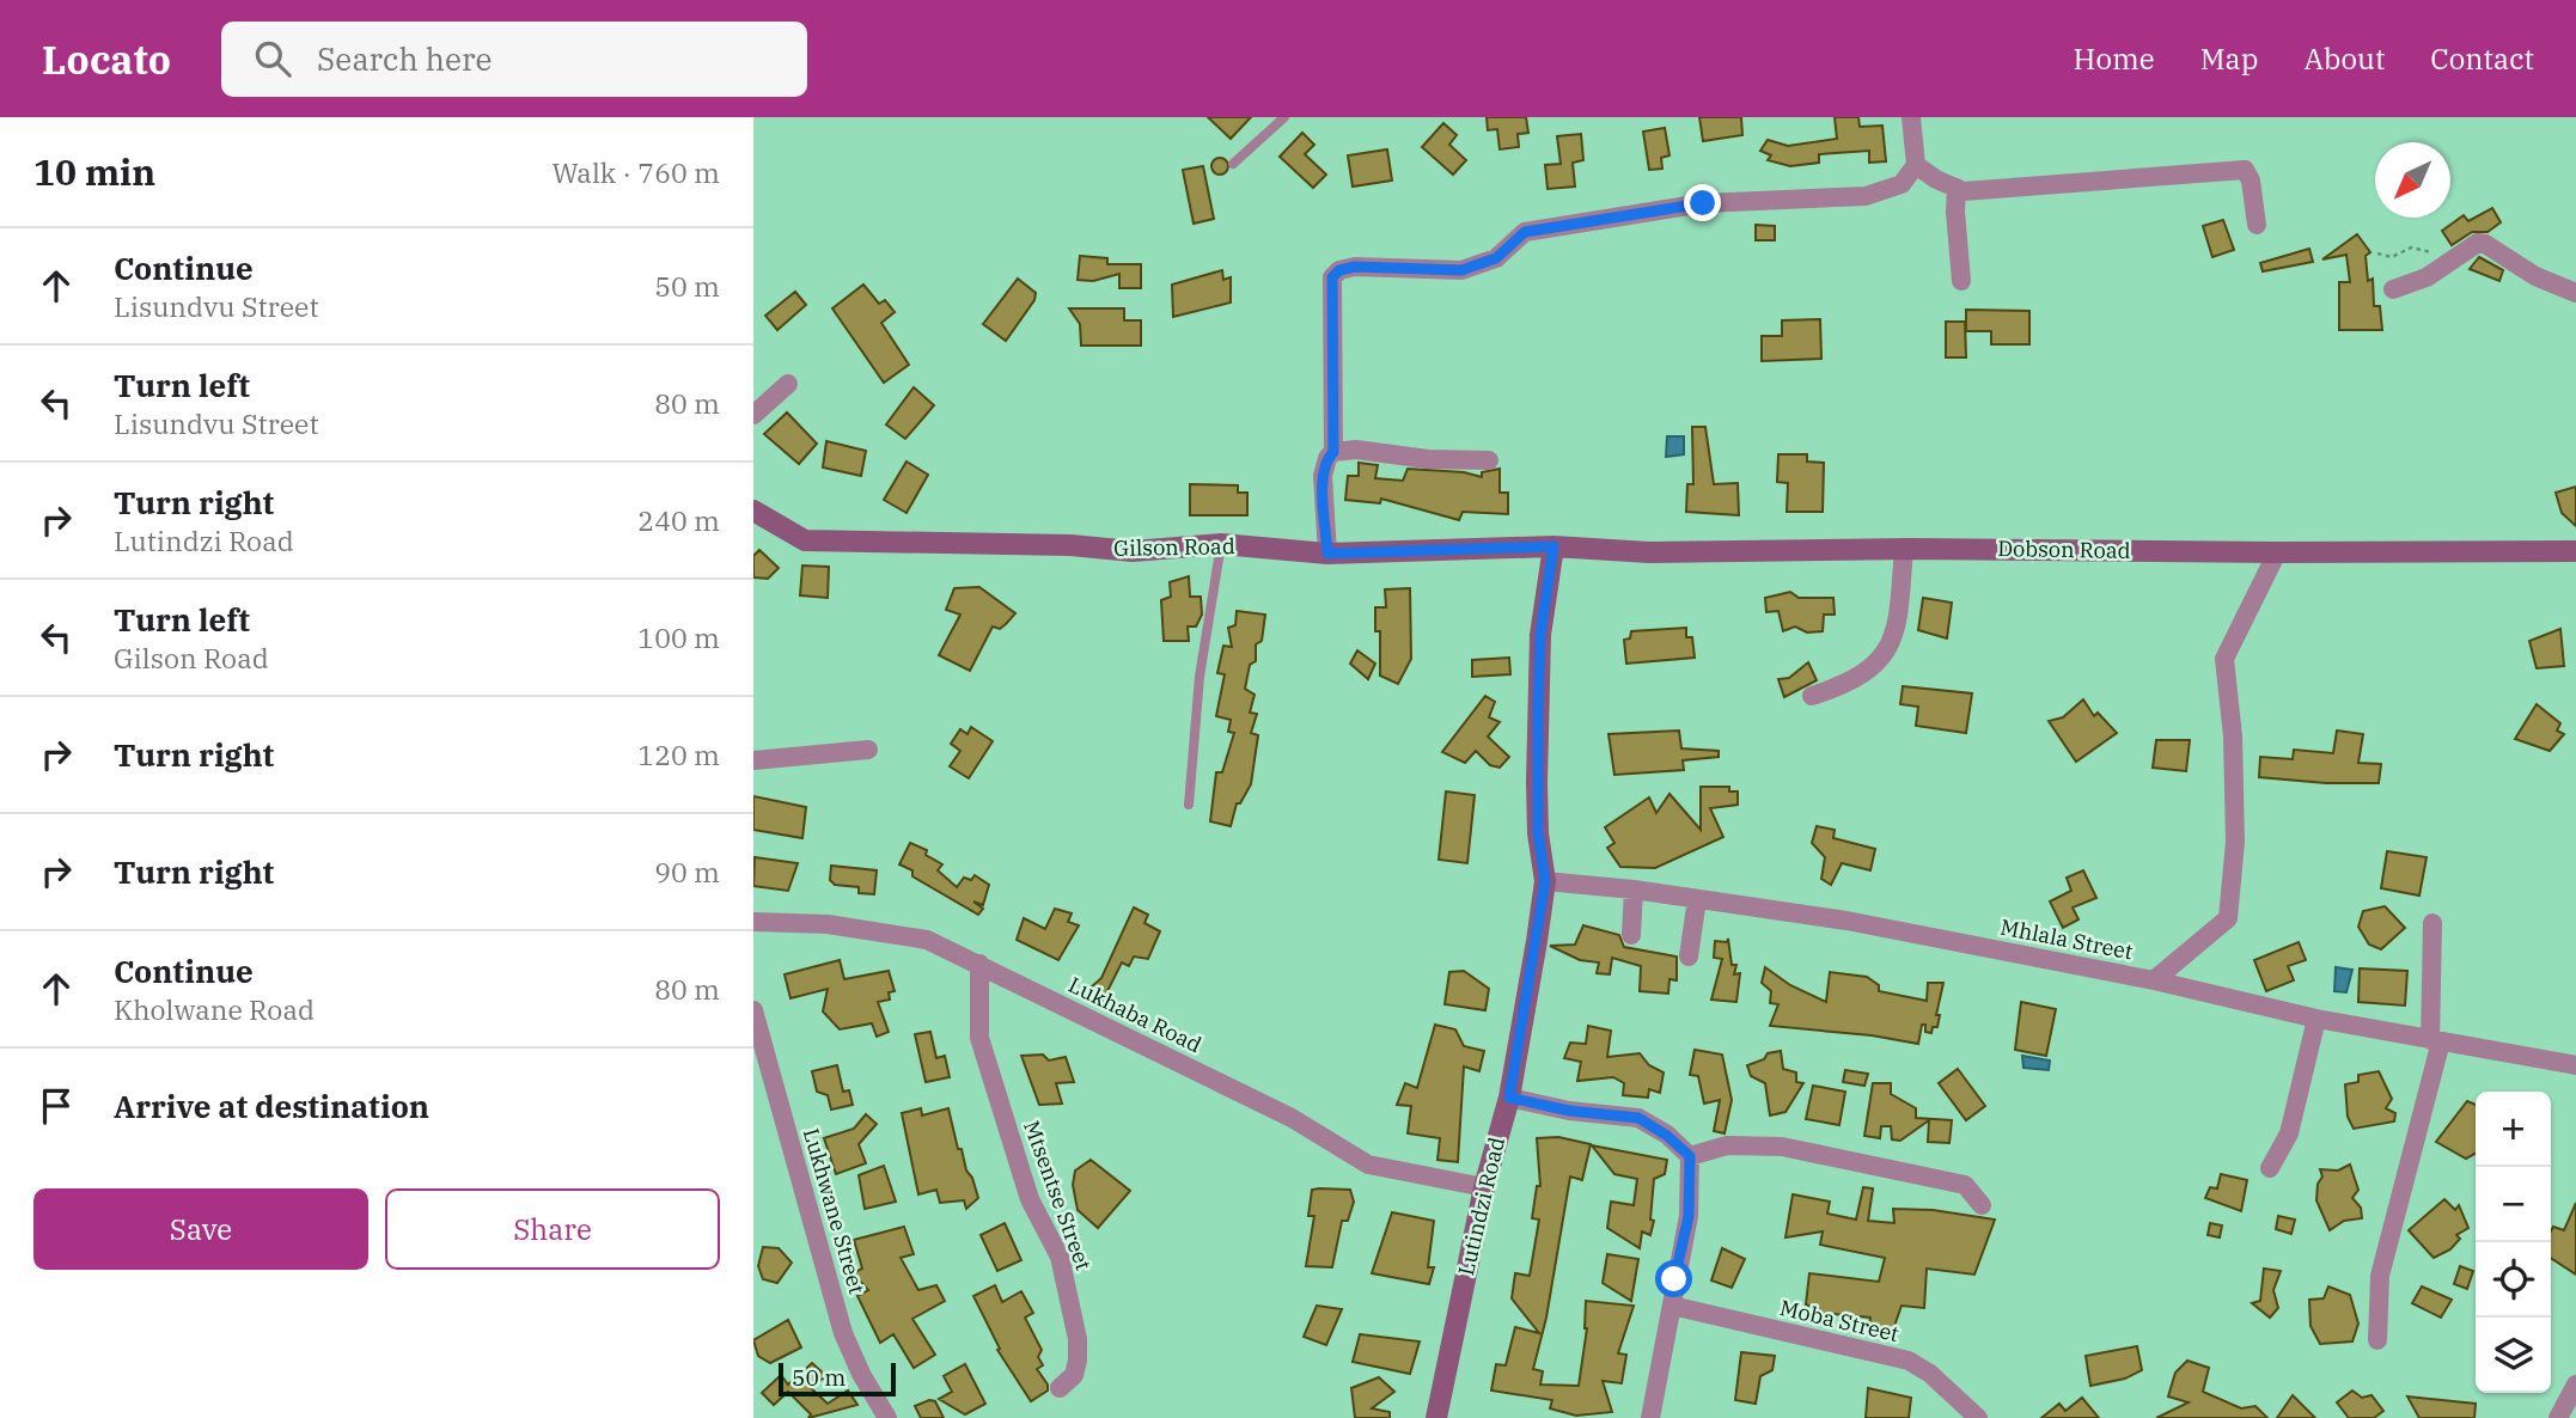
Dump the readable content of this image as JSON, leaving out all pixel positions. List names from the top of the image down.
{
  "streets": {
    "street": [
      "Gilson Road",
      "Dobson Road",
      "Mhlala Street",
      "Lukhaba Road",
      "Mtsentse Street",
      "Lutindzi Road",
      "Lukhwane Street",
      "Moba Street"
    ]
  },
  "crossings": [
    ["Gilson Road", "Dobson Road"],
    ["Gilson Road", "Lutindzi Road"],
    ["Dobson Road", "Lutindzi Road"],
    ["Mhlala Street", "Lutindzi Road"],
    ["Lukhaba Road", "Mtsentse Street"],
    ["Lukhaba Road", "Lutindzi Road"]
  ],
  "scale_bar": "50 m",
  "north": "bottom left",
  "page": {
    "header": "Locato",
    "search": "Search here",
    "nav": [
      "Home",
      "Map",
      "About",
      "Contact"
    ],
    "heading": ["10 min", "Walk · 760 m"],
    "list": [
      ["Continue", "Lisundvu Street", "50 m"],
      ["Turn left", "Lisundvu Street", "80 m"],
      ["Turn right", "Lutindzi Road", "240 m"],
      ["Turn left", "Gilson Road", "100 m"],
      ["Turn right", "120 m"],
      ["Turn right", "90 m"],
      ["Continue", "Kholwane Road", "80 m"],
      "Arrive at destination"
    ],
    "map_buttons": ["+", "−"],
    "buttons": ["Save", "Share"],
    "scale": "50 m"
  }
}
